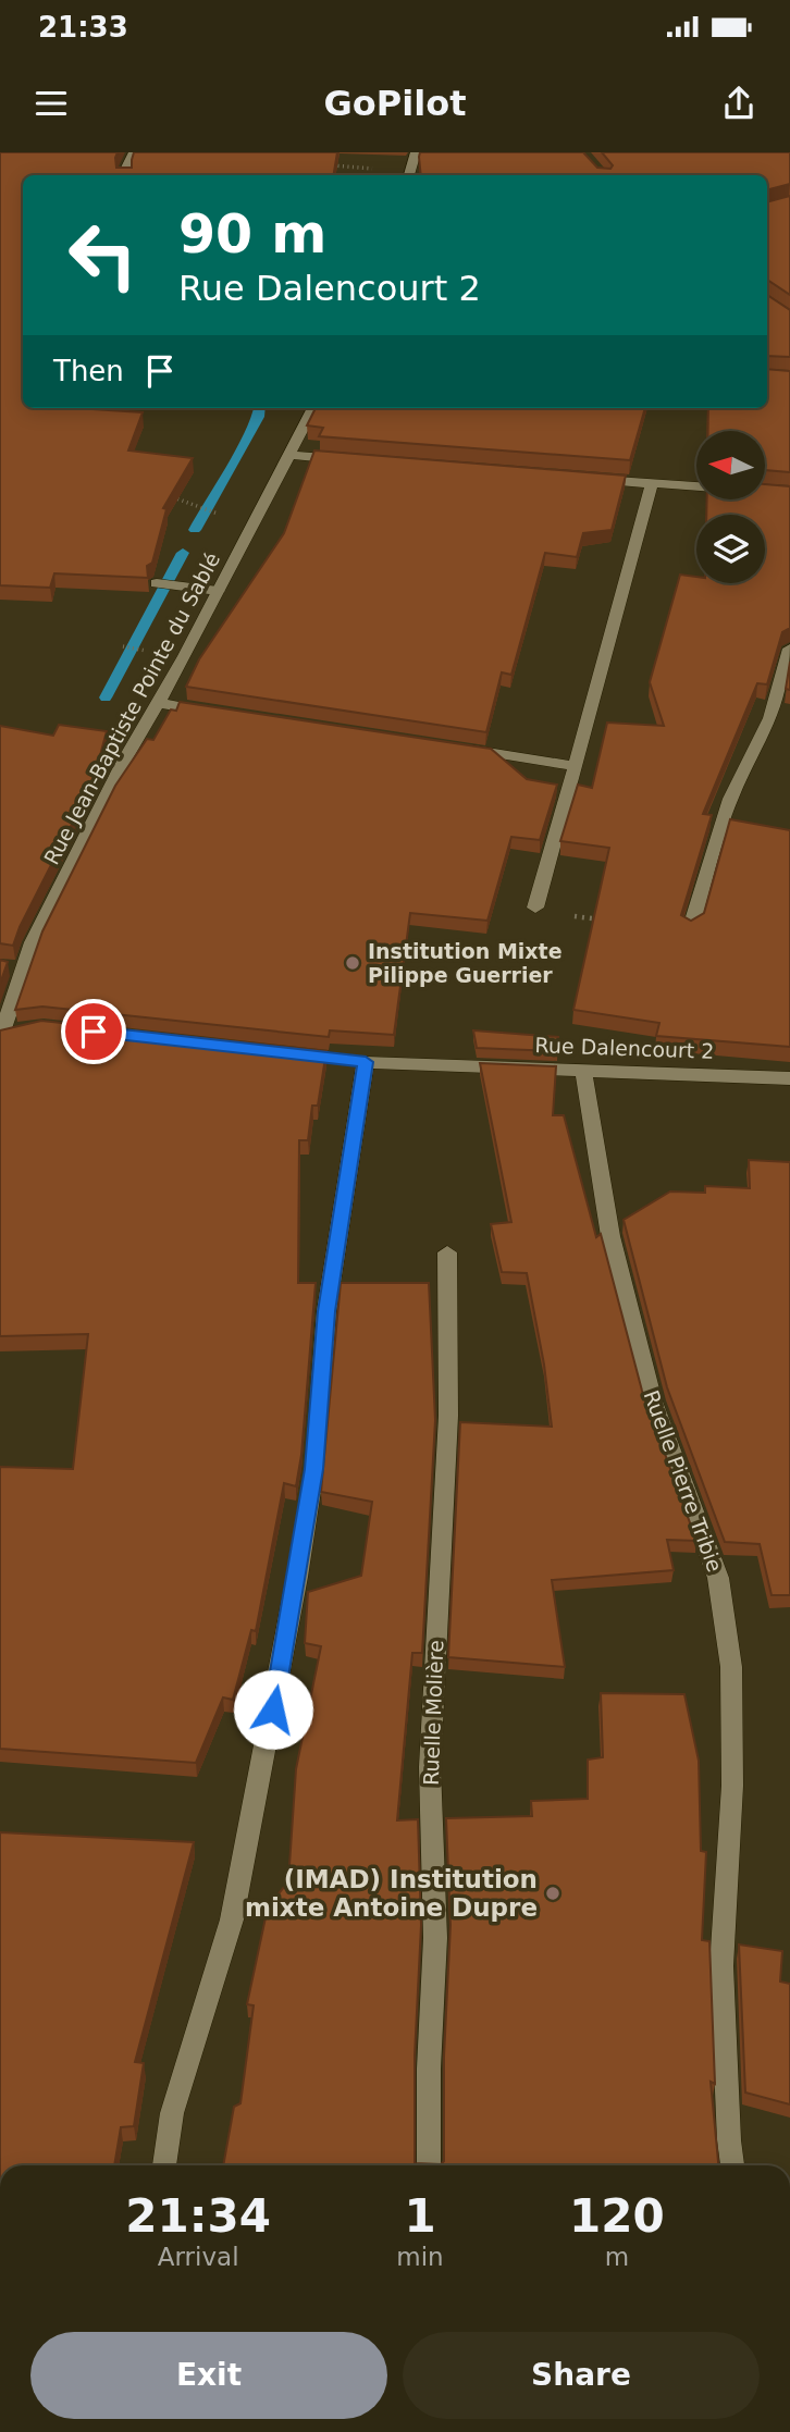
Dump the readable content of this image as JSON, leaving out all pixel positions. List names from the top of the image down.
{
  "streets": {
    "street": [
      "Rue Jean-Baptiste Pointe du Sablé",
      "Rue Dalencourt 2",
      "Ruelle Pierre Tribie",
      "Ruelle Molière"
    ]
  },
  "crossings": [
    ["Rue Dalencourt 2", "Ruelle Pierre Tribie"]
  ],
  "places": ["Institution Mixte Pilippe Guerrier", "(IMAD) Institution mixte Antoine Dupre"],
  "north": "left",
  "page": {
    "status": "21:33",
    "header": "GoPilot",
    "turn": ["90 m", "Rue Dalencourt 2"],
    "then": "Then",
    "eta": [
      "21:34",
      "Arrival",
      "1",
      "min",
      "120",
      "m"
    ],
    "buttons": ["Exit", "Share"]
  }
}
